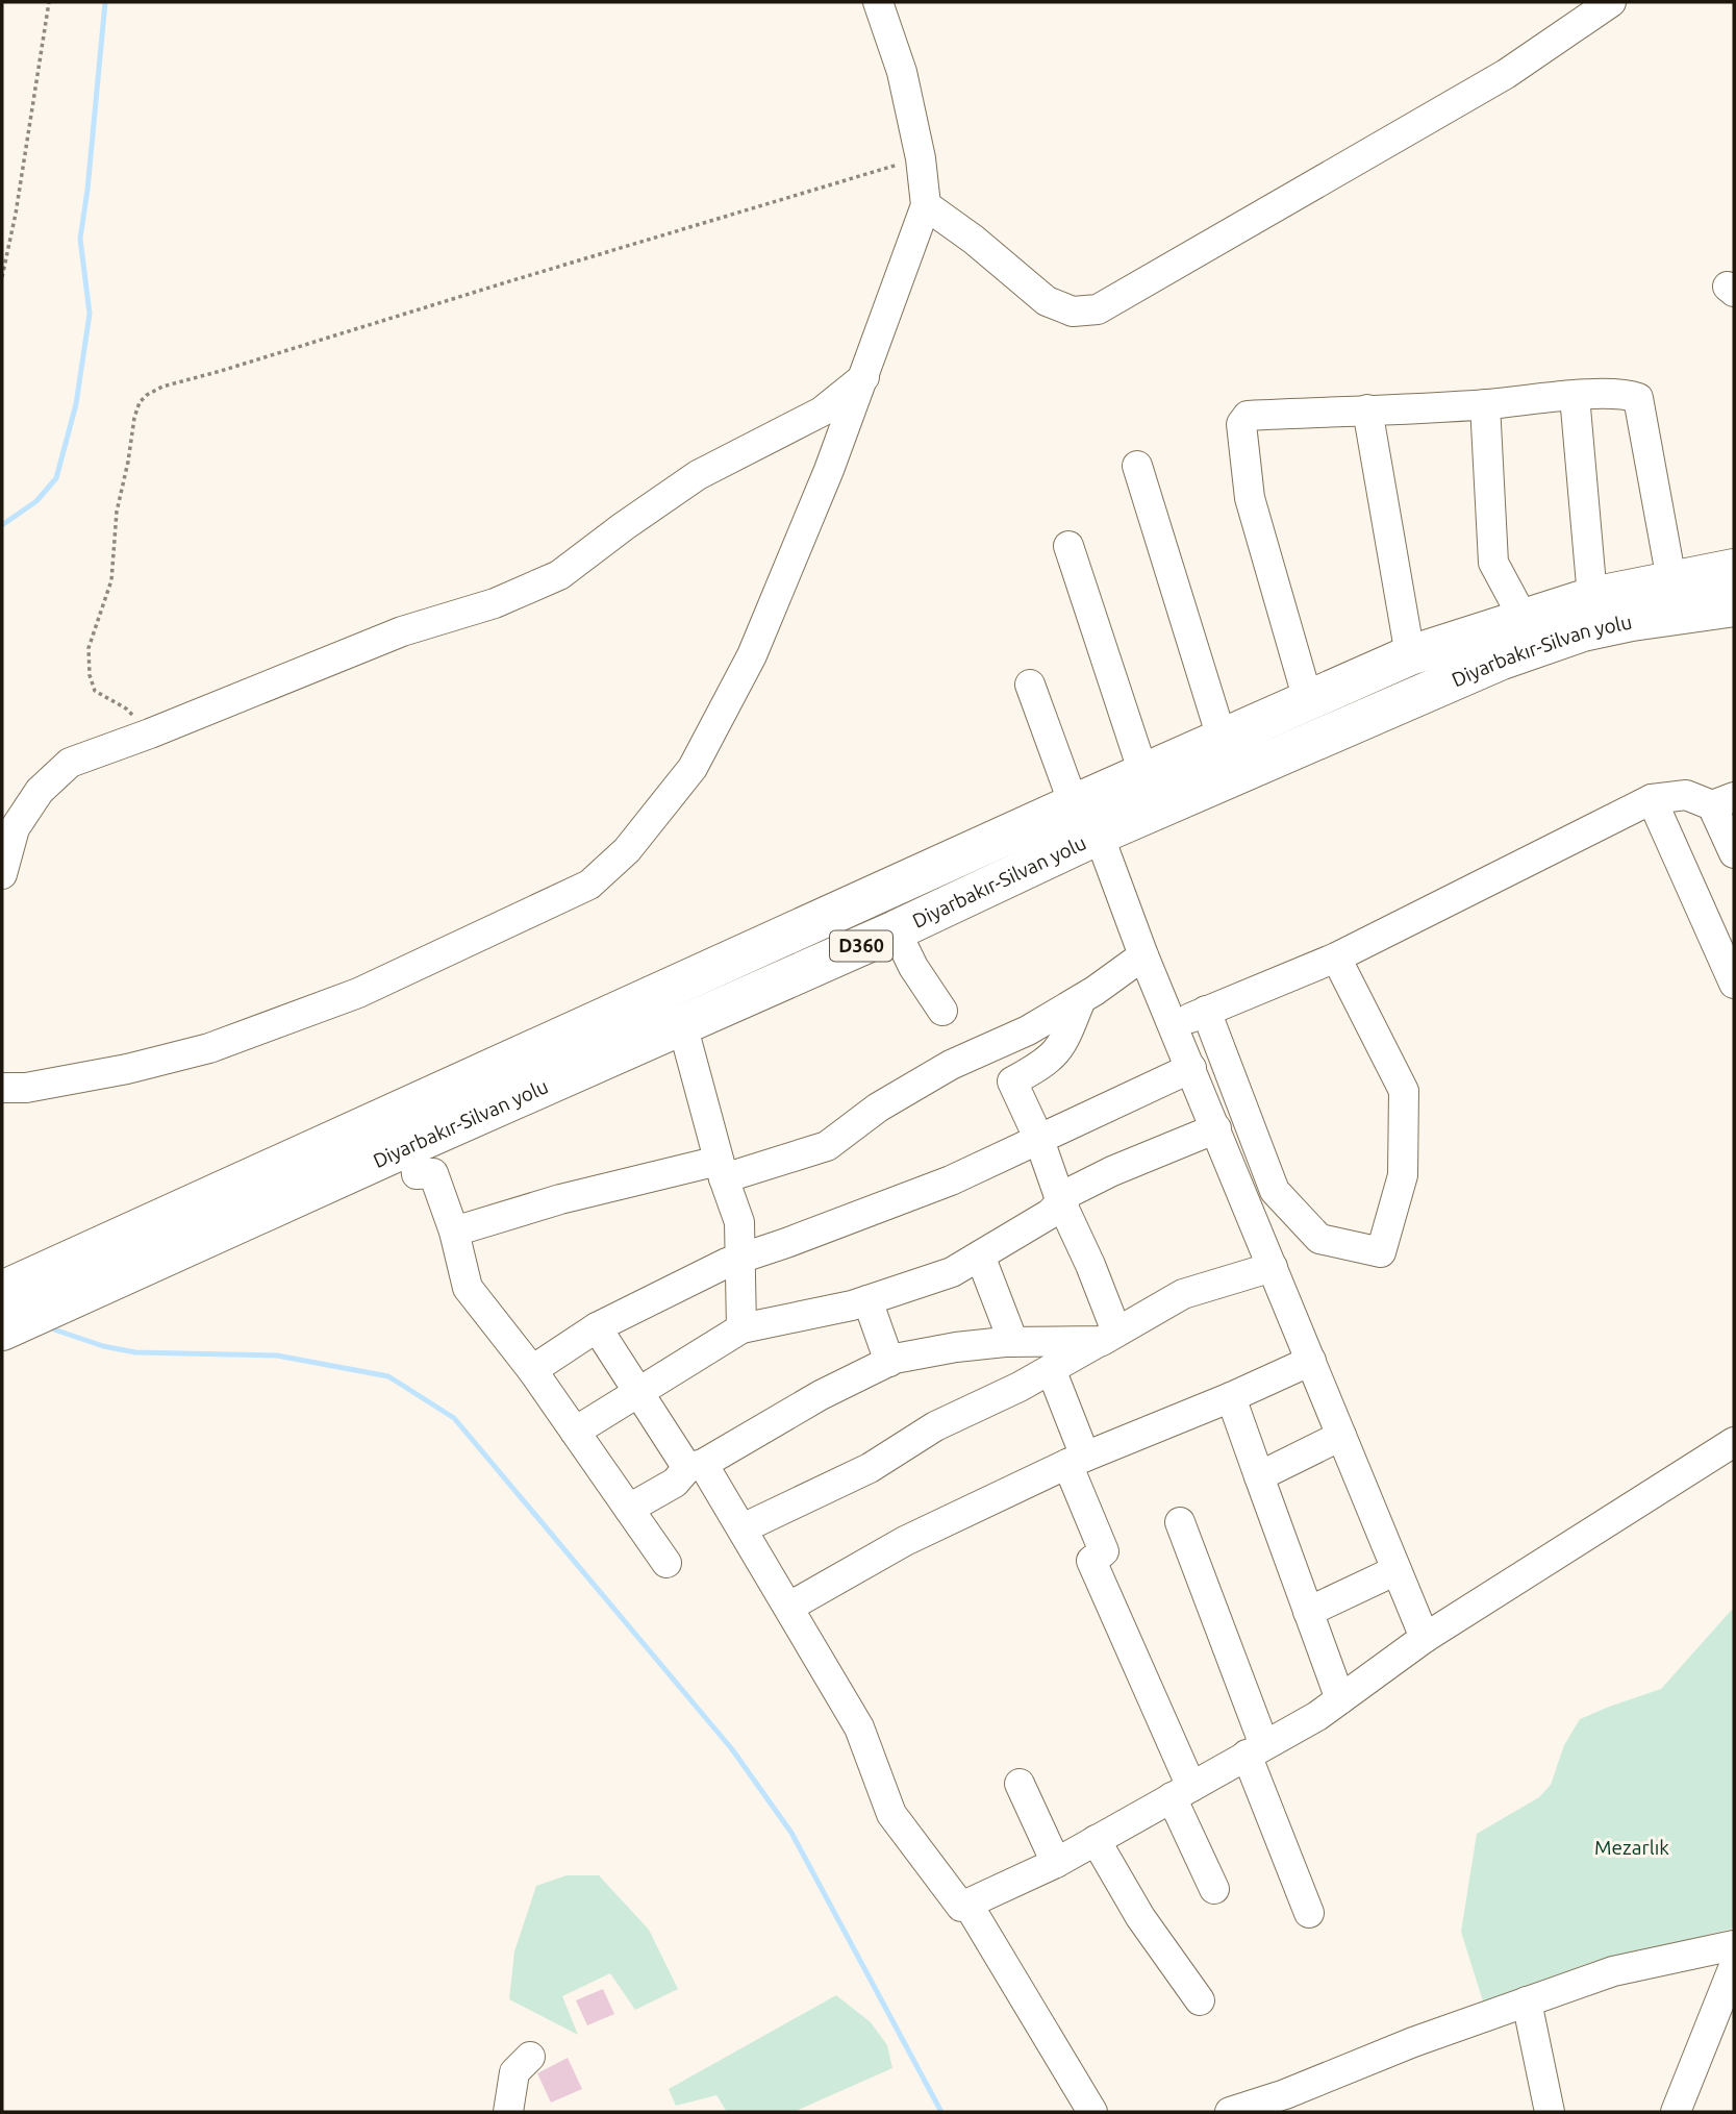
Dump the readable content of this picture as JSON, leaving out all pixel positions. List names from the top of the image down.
{
  "streets": {
    "highway": ["Diyarbakır-Silvan yolu", "D360"]
  },
  "parks": ["Mezarlık"]
}
